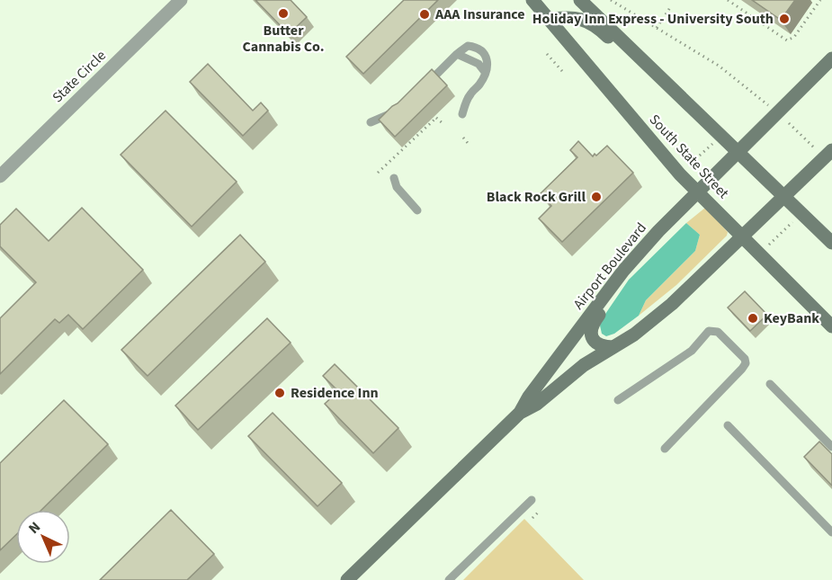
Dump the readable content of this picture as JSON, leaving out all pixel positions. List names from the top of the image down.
{
  "streets": {
    "street": ["State Circle", "South State Street", "Airport Boulevard"]
  },
  "crossings": [
    ["South State Street", "Airport Boulevard"]
  ],
  "places": [
    "Butter Cannabis Co.",
    "AAA Insurance",
    "Holiday Inn Express - University South",
    "Black Rock Grill",
    "KeyBank",
    "Residence Inn"
  ],
  "north": "top left"
}
